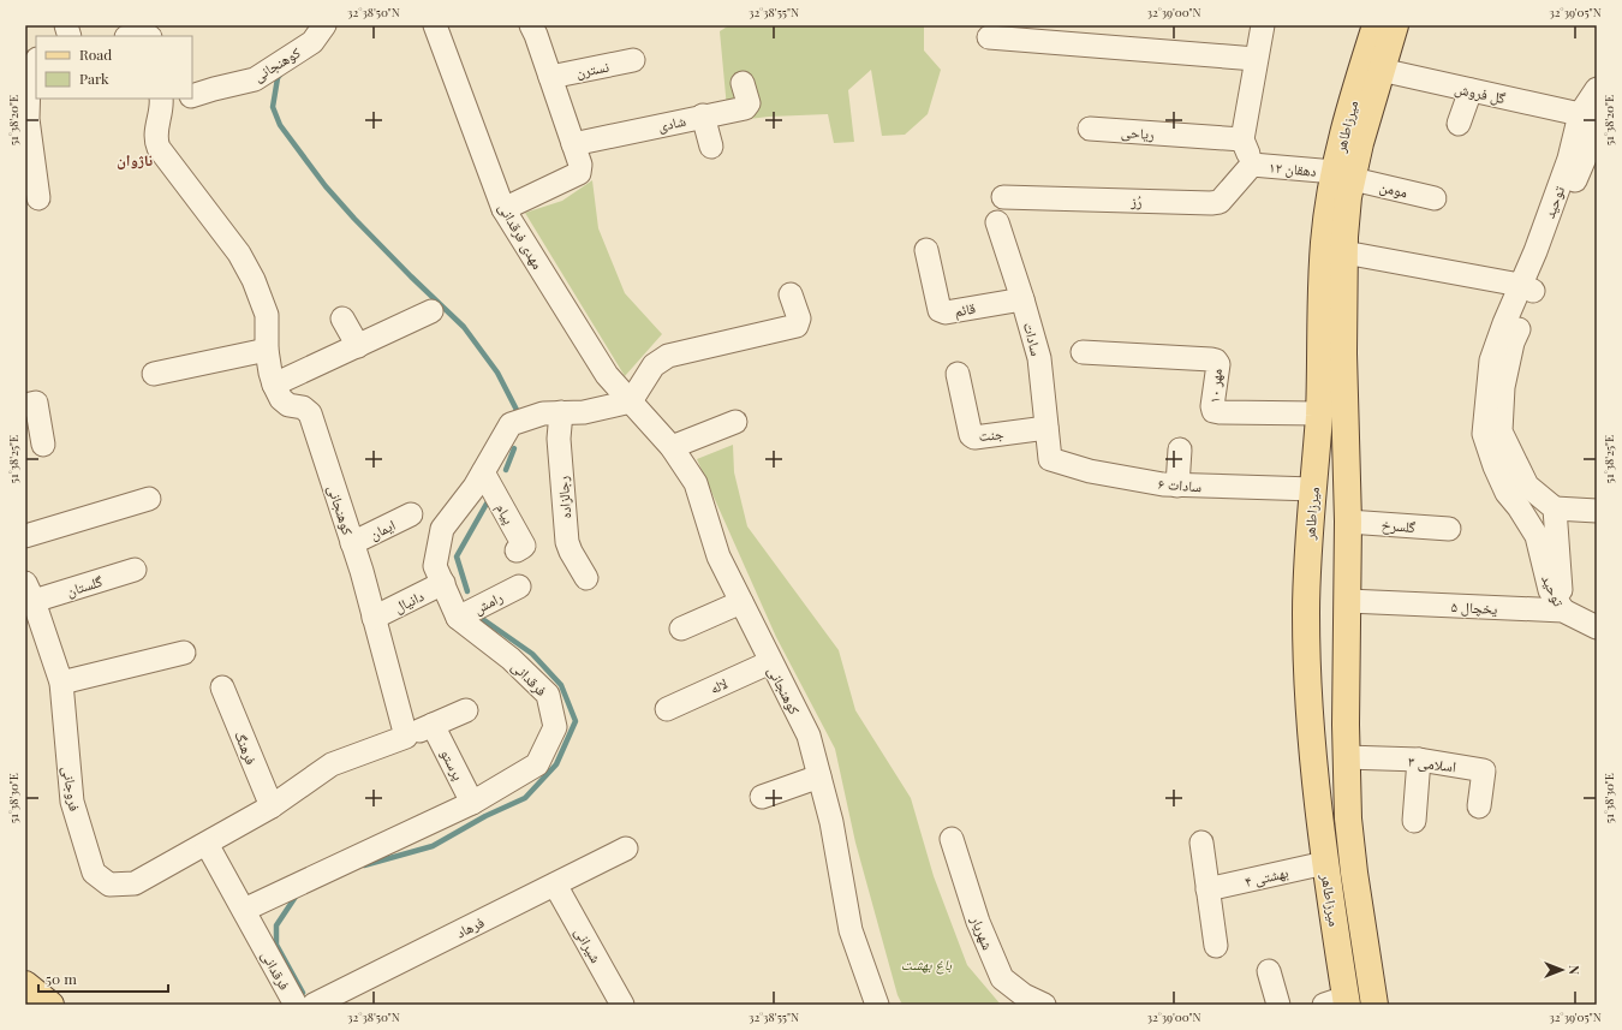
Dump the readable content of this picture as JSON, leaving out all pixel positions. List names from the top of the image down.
{
  "streets": {
    "main road": ["میرزاطاهر"],
    "street": [
      "کوهنجانی",
      "نسترن",
      "گل فروش",
      "شادی",
      "ریاحی",
      "دهقان ۱۲",
      "مومن",
      "رُز",
      "توحید",
      "مهدی فرقدانی",
      "قائم",
      "سادات",
      "مهر ۱۰",
      "جنت",
      "سادات ۶",
      "رجالزاده",
      "پیام",
      "گلسرخ",
      "ایمان",
      "گلستان",
      "دانیال",
      "رامش",
      "یخچال ۵",
      "فرقدانی",
      "لاله",
      "فرهنگ",
      "اسلامی ۳",
      "پرستو",
      "فروجانی",
      "بهشتی ۴",
      "فرهاد",
      "شهریار",
      "شیرانی"
    ]
  },
  "crossings": [
    ["کوهنجانی", "مهدی فرقدانی"],
    ["کوهنجانی", "ایمان"],
    ["کوهنجانی", "دانیال"],
    ["کوهنجانی", "لاله"],
    ["گل فروش", "میرزاطاهر"],
    ["گل فروش", "توحید"],
    ["میرزاطاهر", "دهقان ۱۲"],
    ["میرزاطاهر", "مومن"],
    ["میرزاطاهر", "مهر ۱۰"],
    ["میرزاطاهر", "سادات ۶"],
    ["میرزاطاهر", "گلسرخ"],
    ["میرزاطاهر", "یخچال ۵"],
    ["میرزاطاهر", "اسلامی ۳"],
    ["میرزاطاهر", "بهشتی ۴"],
    ["دهقان ۱۲", "مومن"],
    ["دهقان ۱۲", "رُز"],
    ["توحید", "یخچال ۵"],
    ["قائم", "سادات"],
    ["سادات", "جنت"],
    ["سادات", "سادات ۶"],
    ["رجالزاده", "فرقدانی"],
    ["پیام", "فرقدانی"],
    ["گلستان", "فروجانی"],
    ["دانیال", "فرقدانی"],
    ["رامش", "فرقدانی"],
    ["فرقدانی", "پرستو"],
    ["فرقدانی", "فروجانی"],
    ["فرهاد", "شیرانی"]
  ],
  "districts": ["ناژوان"],
  "parks": ["باغ بهشت"],
  "legend": ["Road", "Park"],
  "scale_bar": "50 m",
  "north": "right",
  "coordinates": [
    "32°38'50\"N",
    "32°38'55\"N",
    "32°39'00\"N",
    "32°39'05\"N",
    "51°38'20\"E",
    "51°38'25\"E",
    "51°38'30\"E"
  ]
}
